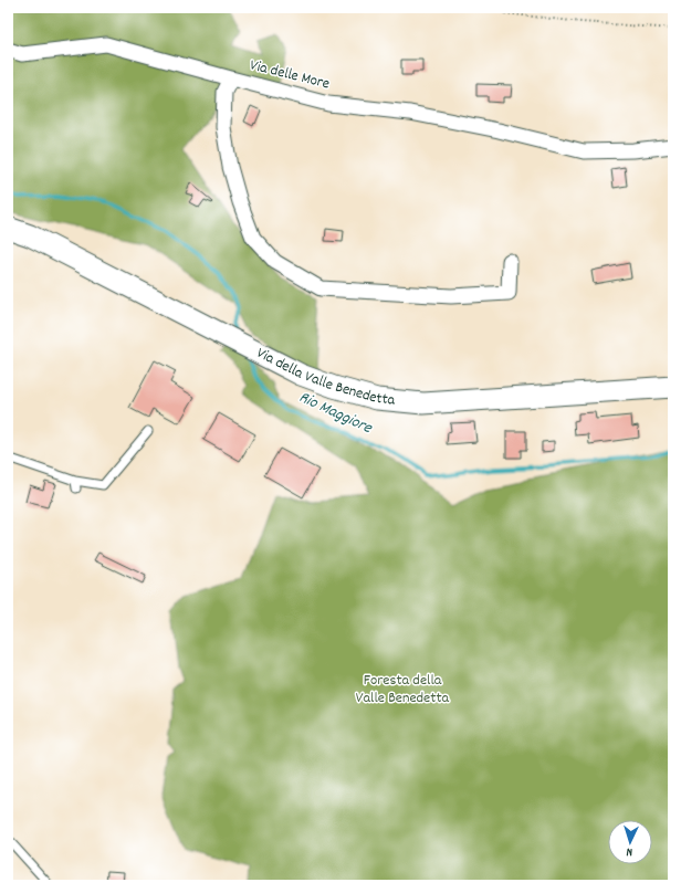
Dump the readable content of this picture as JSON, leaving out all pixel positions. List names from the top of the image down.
{
  "streets": {
    "main road": ["Via della Valle Benedetta"],
    "street": ["Via delle More"]
  },
  "water": ["Rio Maggiore"],
  "parks": ["Foresta della Valle Benedetta"],
  "north": "bottom"
}
